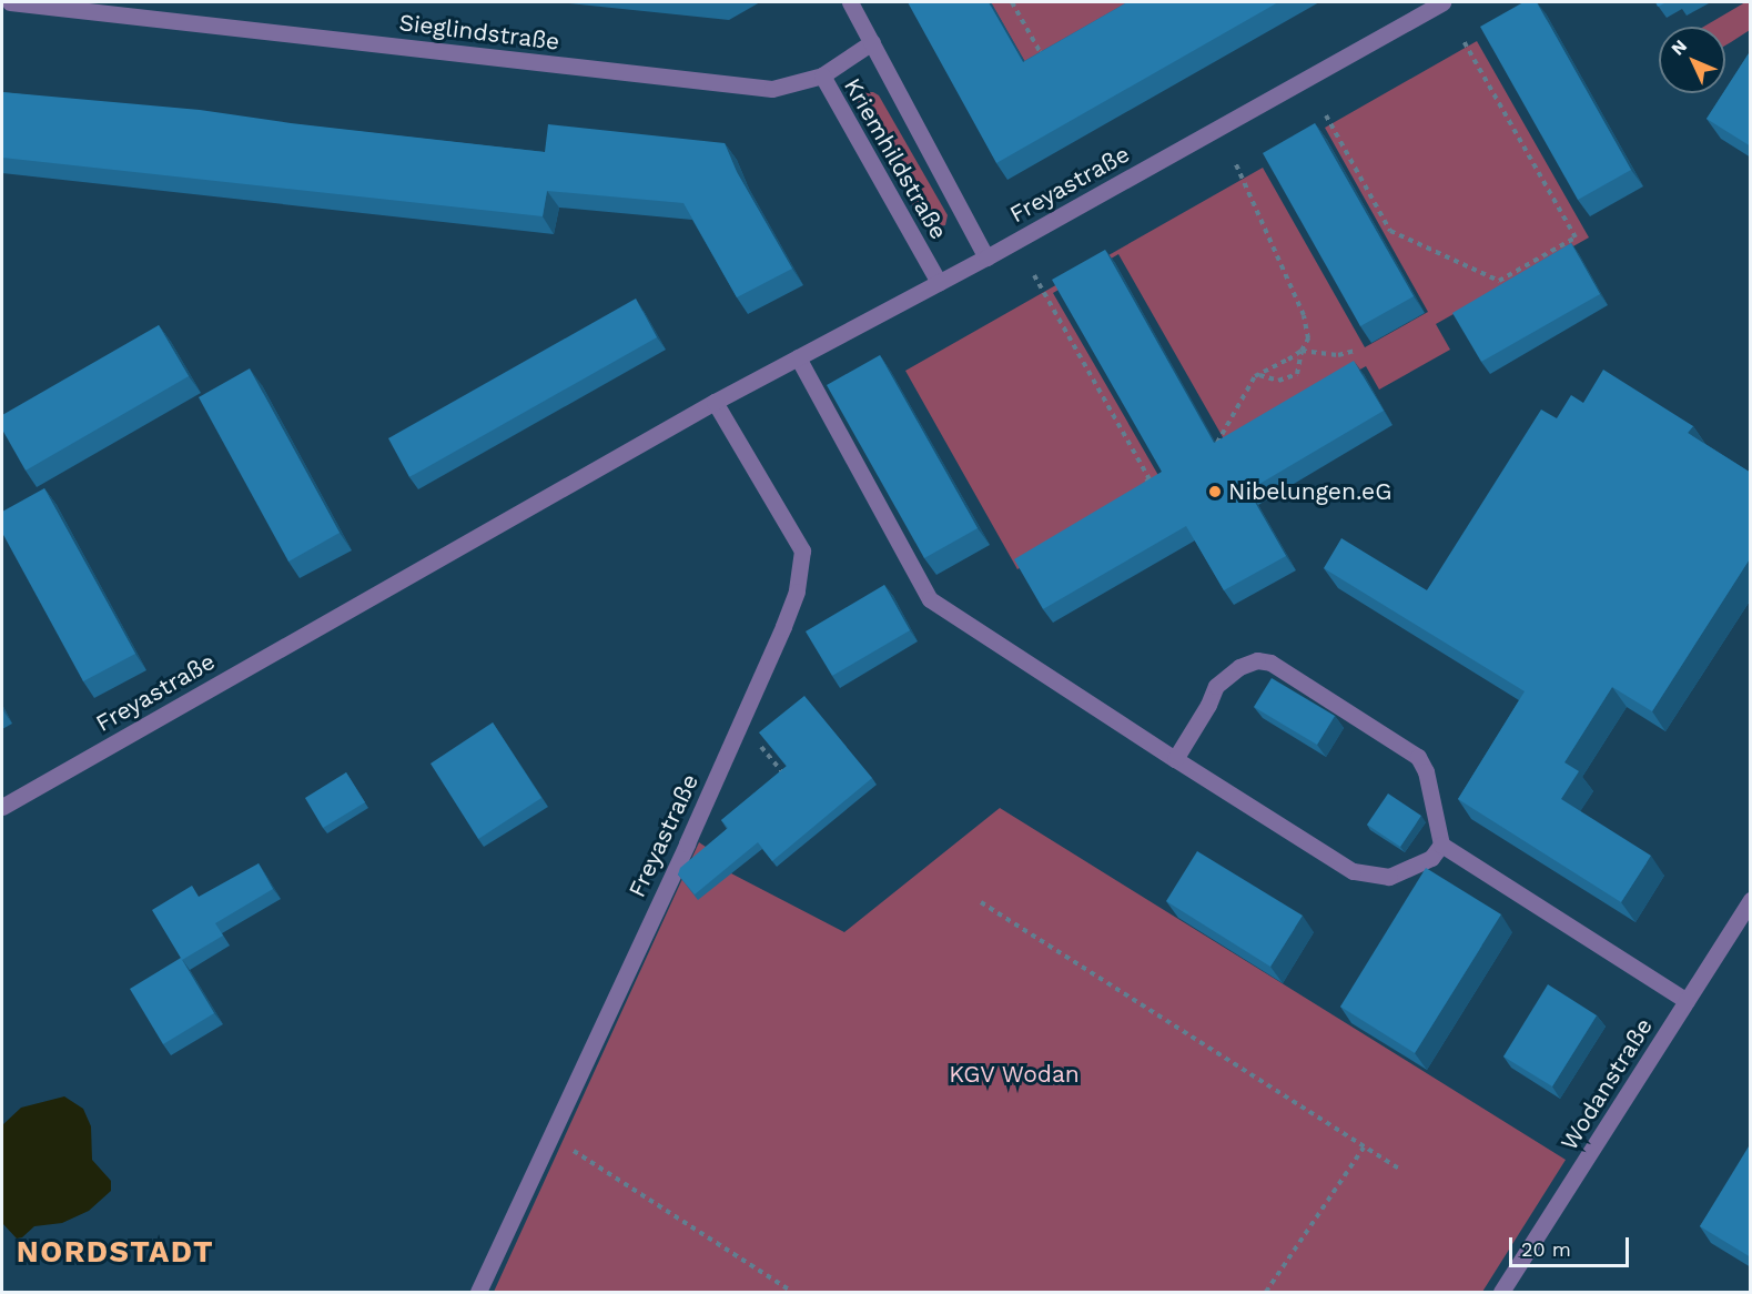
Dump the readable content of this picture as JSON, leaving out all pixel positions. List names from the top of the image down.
{
  "streets": {
    "street": [
      "Sieglindstraße",
      "Kriemhildstraße",
      "Freyastraße",
      "Wodanstraße"
    ]
  },
  "crossings": [
    ["Sieglindstraße", "Kriemhildstraße"],
    ["Kriemhildstraße", "Freyastraße"]
  ],
  "districts": ["NORDSTADT"],
  "parks": ["KGV Wodan"],
  "places": ["Nibelungen.eG"],
  "scale_bar": "20 m",
  "north": "top left"
}
